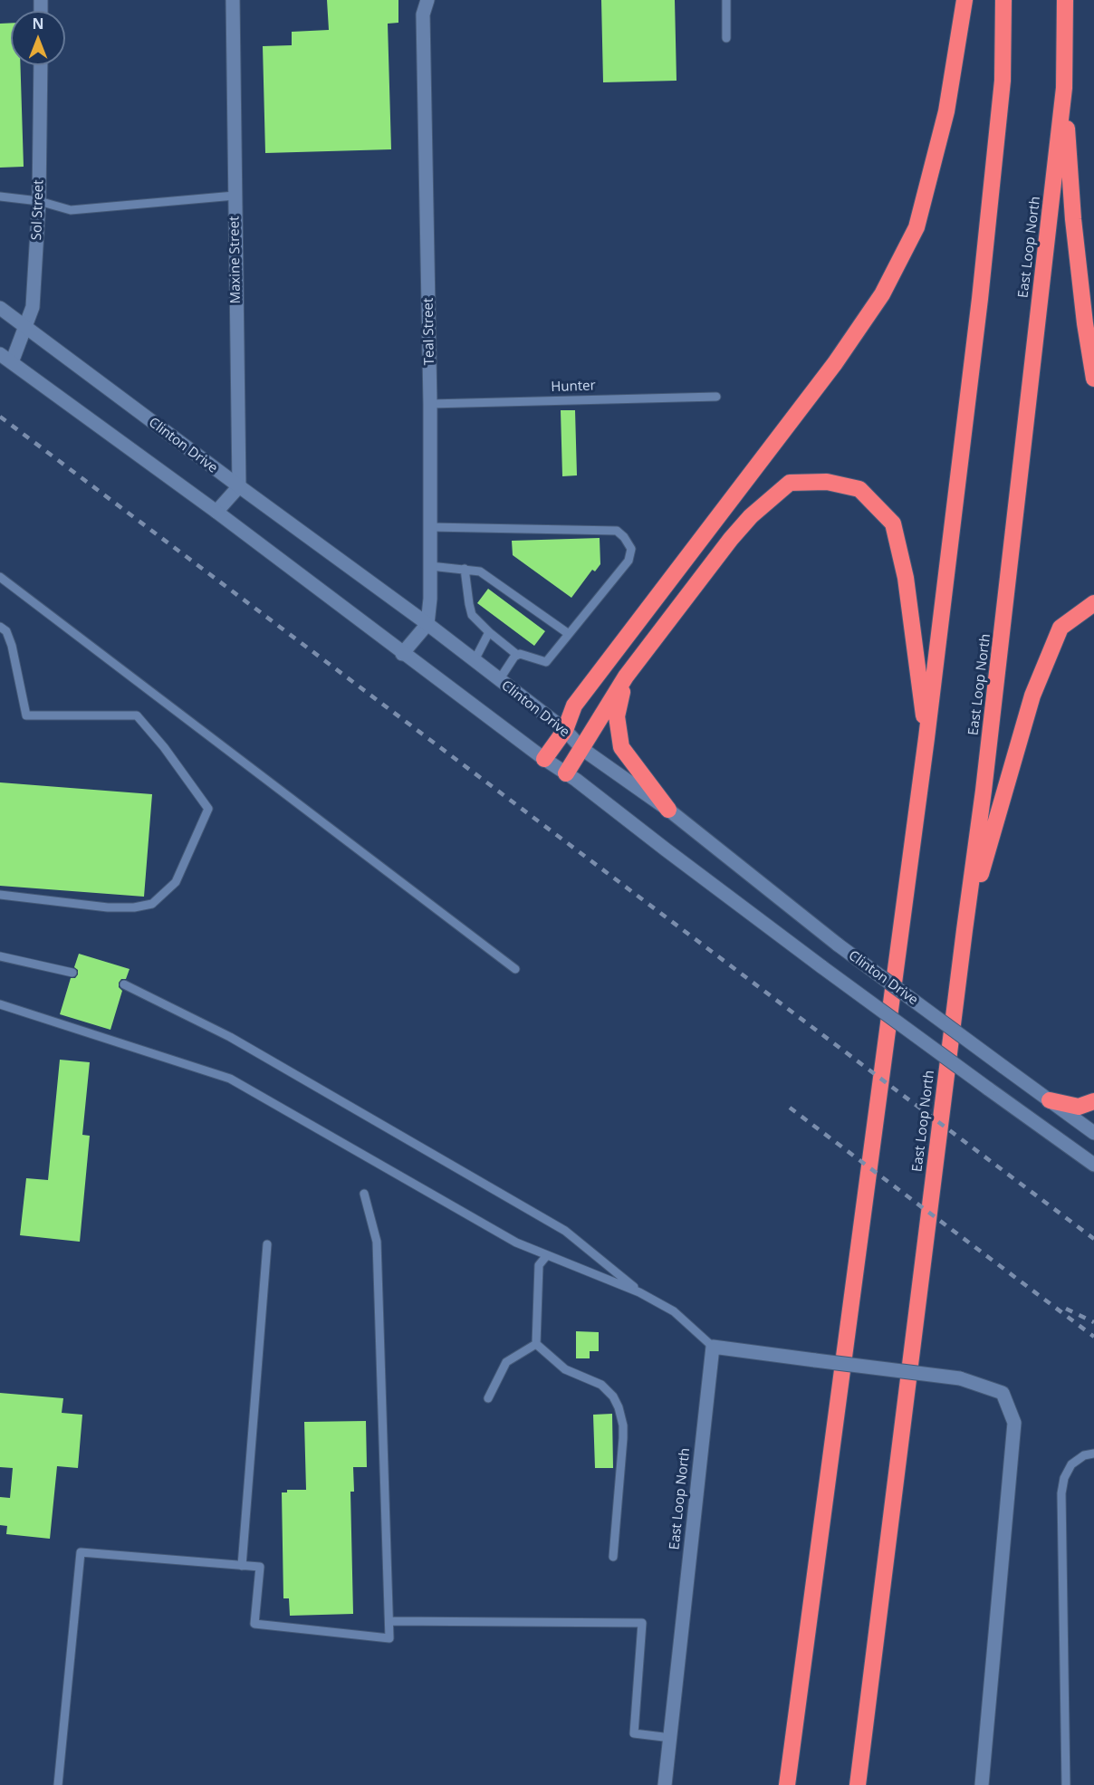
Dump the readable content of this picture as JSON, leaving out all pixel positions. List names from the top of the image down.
{
  "streets": {
    "highway": ["East Loop North"],
    "main road": [
      "Sol Street",
      "Maxine Street",
      "Teal Street",
      "Clinton Drive"
    ],
    "lane": ["Hunter"]
  },
  "crossings": [
    ["Sol Street", "Clinton Drive"],
    ["Maxine Street", "Clinton Drive"],
    ["Teal Street", "Hunter"],
    ["Teal Street", "Clinton Drive"]
  ],
  "north": "top"
}
